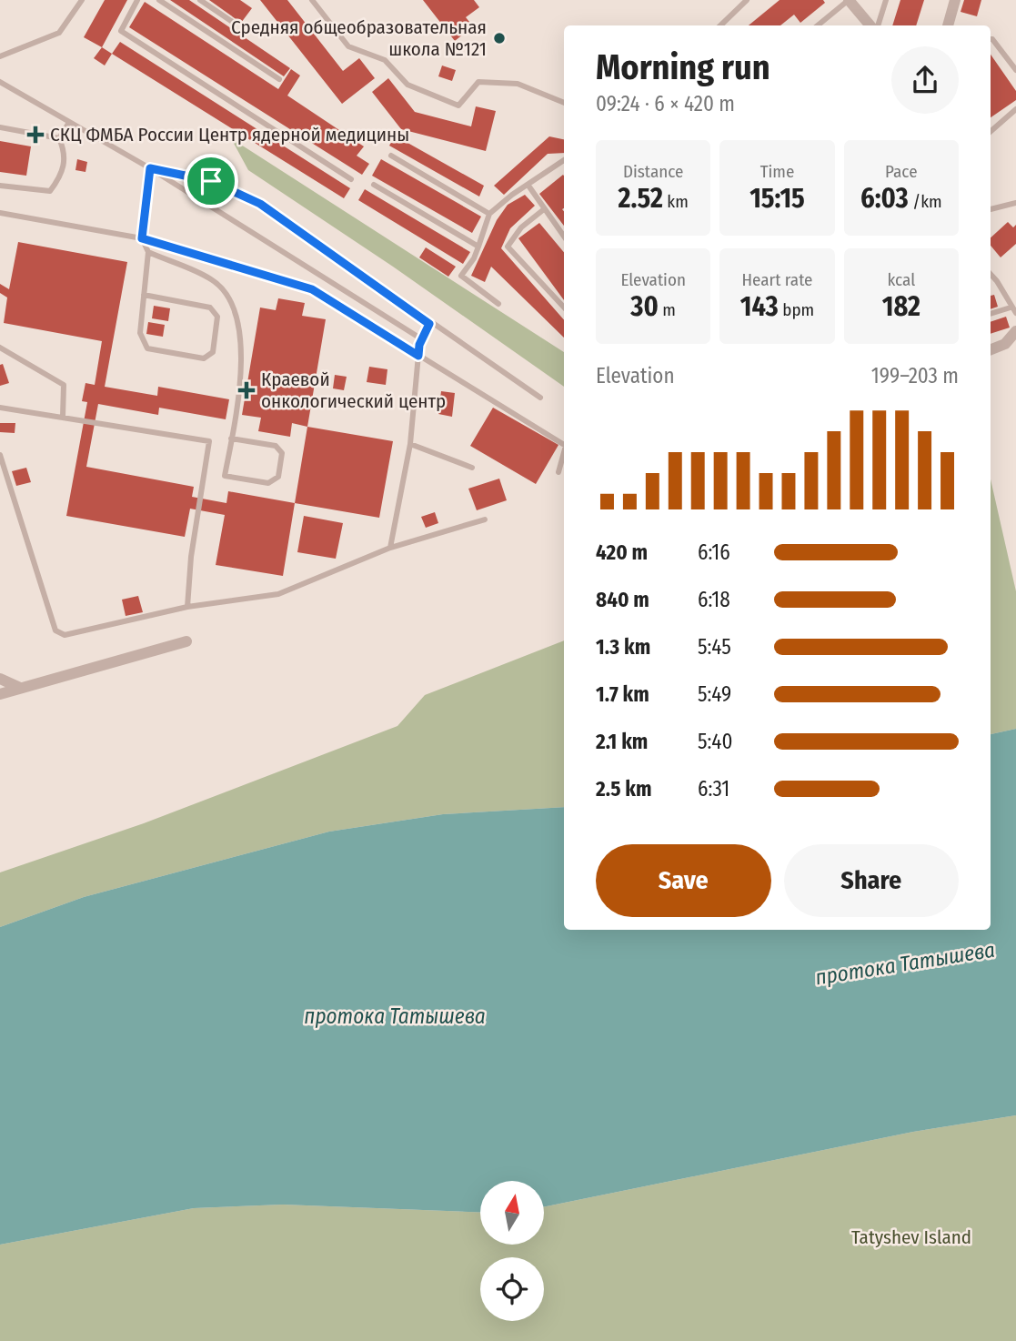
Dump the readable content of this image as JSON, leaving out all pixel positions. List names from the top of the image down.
{
  "water": ["протока Татышева"],
  "parks": ["Tatyshev Island"],
  "places": {
    "other": ["Средняя общеобразовательная школа №121"],
    "health": ["СКЦ ФМБА России Центр ядерной медицины", "Краевой онкологический центр"]
  },
  "north": "top",
  "page": {
    "heading": ["Morning run", "09:24 · 6 × 420 m"],
    "stats": [
      ["Distance", "2.52 km"],
      ["Time", "15:15"],
      ["Pace", "6:03 /km"],
      ["Elevation", "30 m"],
      ["Heart rate", "143 bpm"],
      ["kcal", "182"]
    ],
    "chart": ["Elevation", "199–203 m"],
    "list": [
      {
        "name": "420 m",
        "note": "6:16"
      },
      {
        "name": "840 m",
        "note": "6:18"
      },
      {
        "name": "1.3 km",
        "note": "5:45"
      },
      {
        "name": "1.7 km",
        "note": "5:49"
      },
      {
        "name": "2.1 km",
        "note": "5:40"
      },
      {
        "name": "2.5 km",
        "note": "6:31"
      }
    ],
    "buttons": ["Save", "Share"]
  }
}
